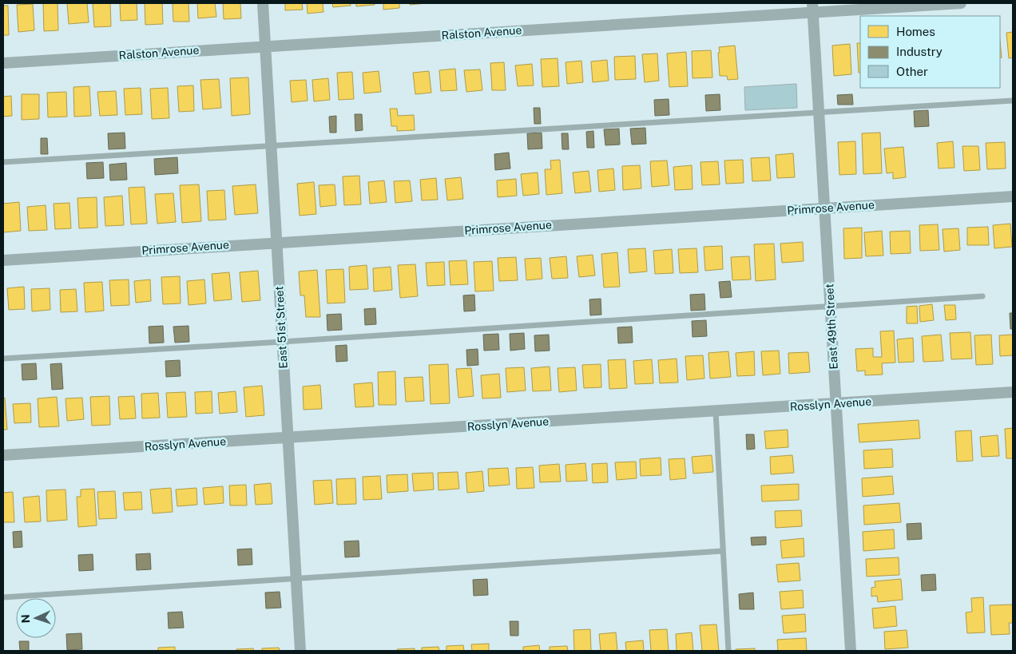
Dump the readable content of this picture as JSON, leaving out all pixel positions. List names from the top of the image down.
{
  "streets": {
    "street": [
      "Ralston Avenue",
      "Primrose Avenue",
      "East 49th Street",
      "East 51st Street",
      "Rosslyn Avenue"
    ]
  },
  "crossings": [
    ["Ralston Avenue", "East 49th Street"],
    ["Ralston Avenue", "East 51st Street"],
    ["Primrose Avenue", "East 49th Street"],
    ["Primrose Avenue", "East 51st Street"],
    ["East 49th Street", "Rosslyn Avenue"],
    ["East 51st Street", "Rosslyn Avenue"]
  ],
  "legend": ["Homes", "Industry", "Other"],
  "north": "left"
}
